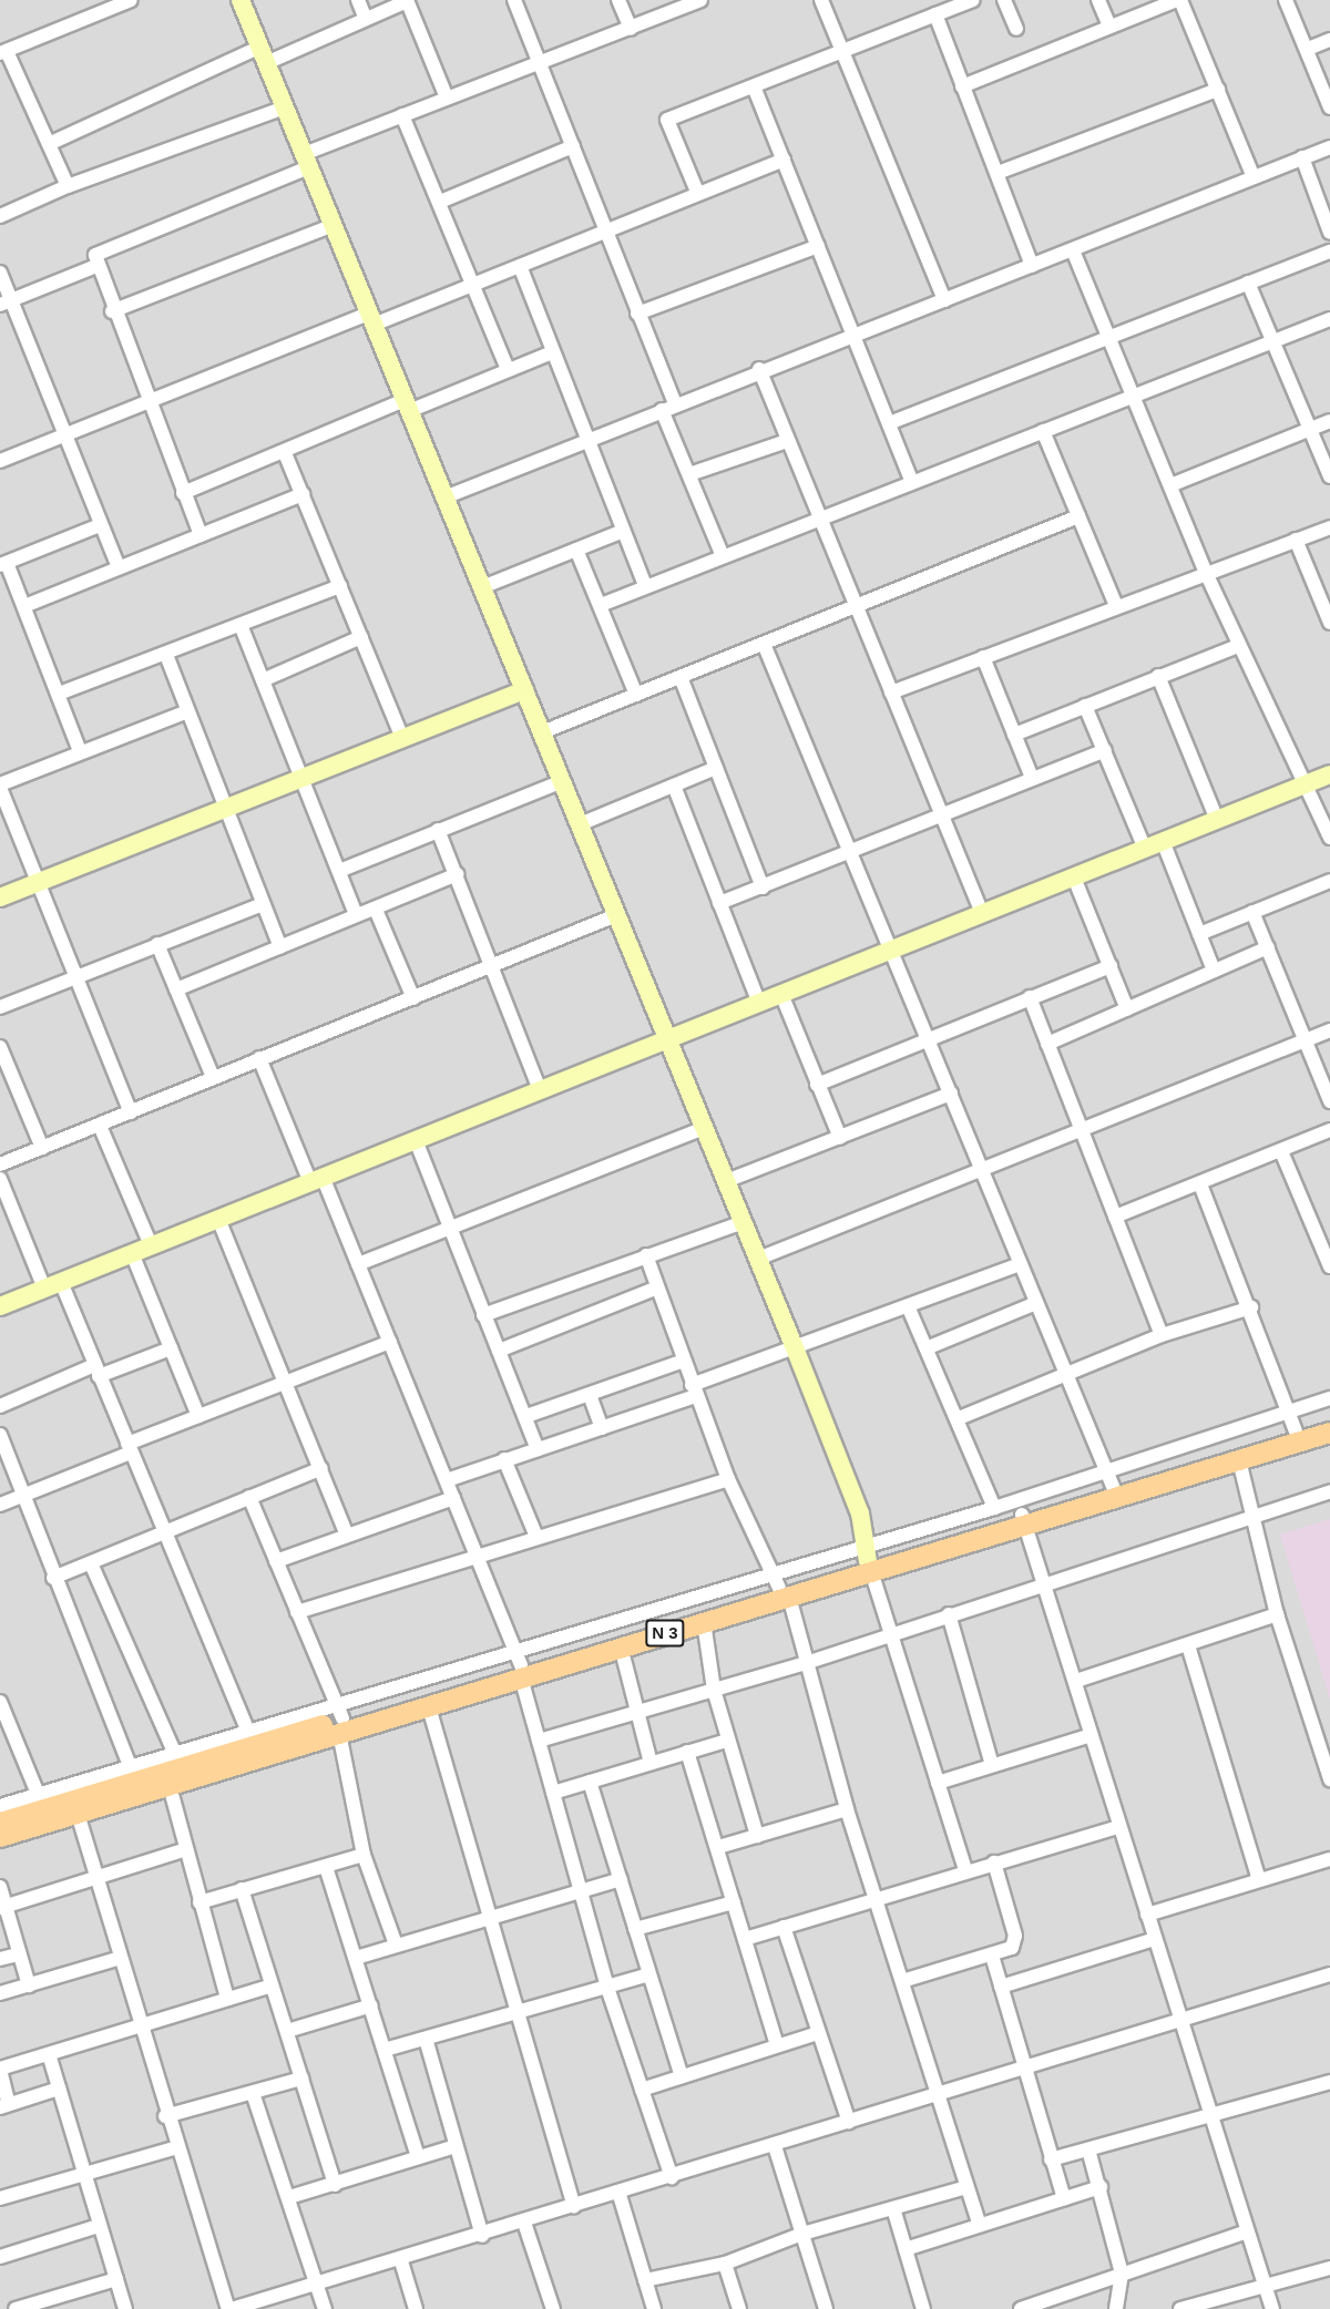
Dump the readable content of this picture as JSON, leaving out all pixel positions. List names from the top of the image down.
{
  "streets": {
    "main road": ["N 3"]
  }
}
